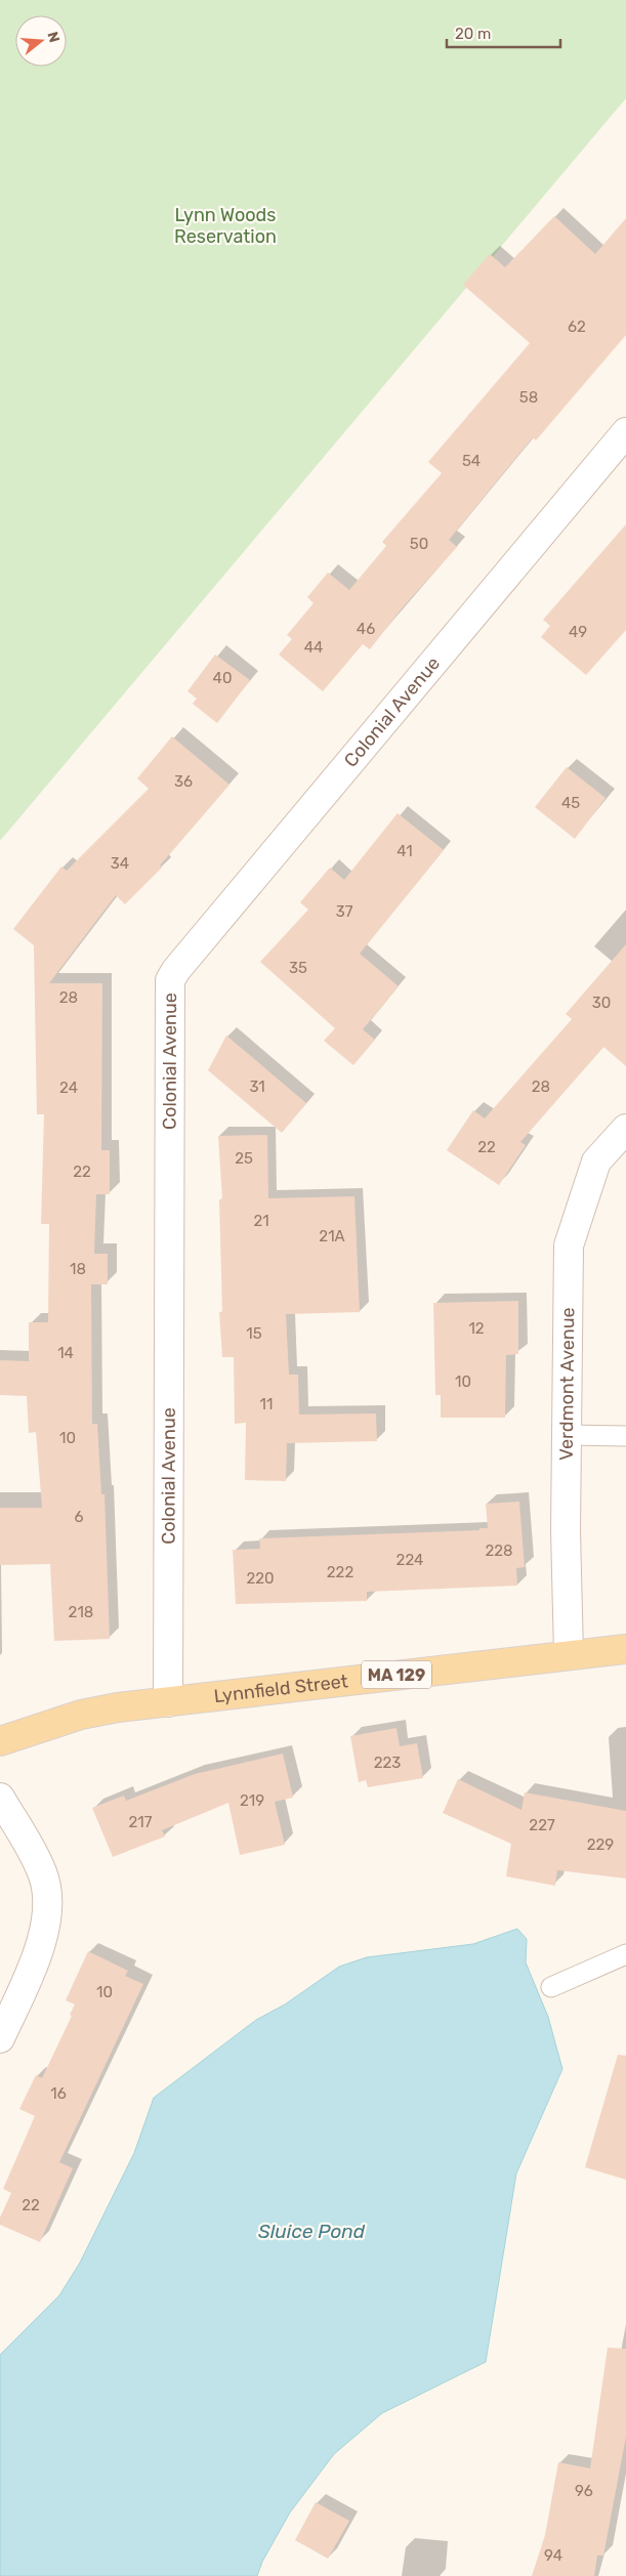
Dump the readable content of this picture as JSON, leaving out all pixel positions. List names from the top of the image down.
{
  "streets": {
    "main road": ["MA 129", "Lynnfield Street"],
    "street": ["Colonial Avenue", "Verdmont Avenue"]
  },
  "crossings": [
    ["Colonial Avenue", "Lynnfield Street"],
    ["Verdmont Avenue", "Lynnfield Street"]
  ],
  "water": ["Sluice Pond"],
  "parks": ["Lynn Woods Reservation"],
  "house_numbers": [
    "62",
    "58",
    "54",
    "50",
    "46",
    "49",
    "44",
    "40",
    "36",
    "45",
    "41",
    "34",
    "37",
    "35",
    "28",
    "30",
    "31",
    "28",
    "24",
    "22",
    "25",
    "22",
    "21",
    "21A",
    "18",
    "12",
    "15",
    "14",
    "10",
    "11",
    "10",
    "6",
    "228",
    "224",
    "222",
    "220",
    "218",
    "223",
    "219",
    "217",
    "227",
    "229",
    "10",
    "16",
    "22",
    "96",
    "94"
  ],
  "scale_bar": "20 m",
  "north": "right"
}
